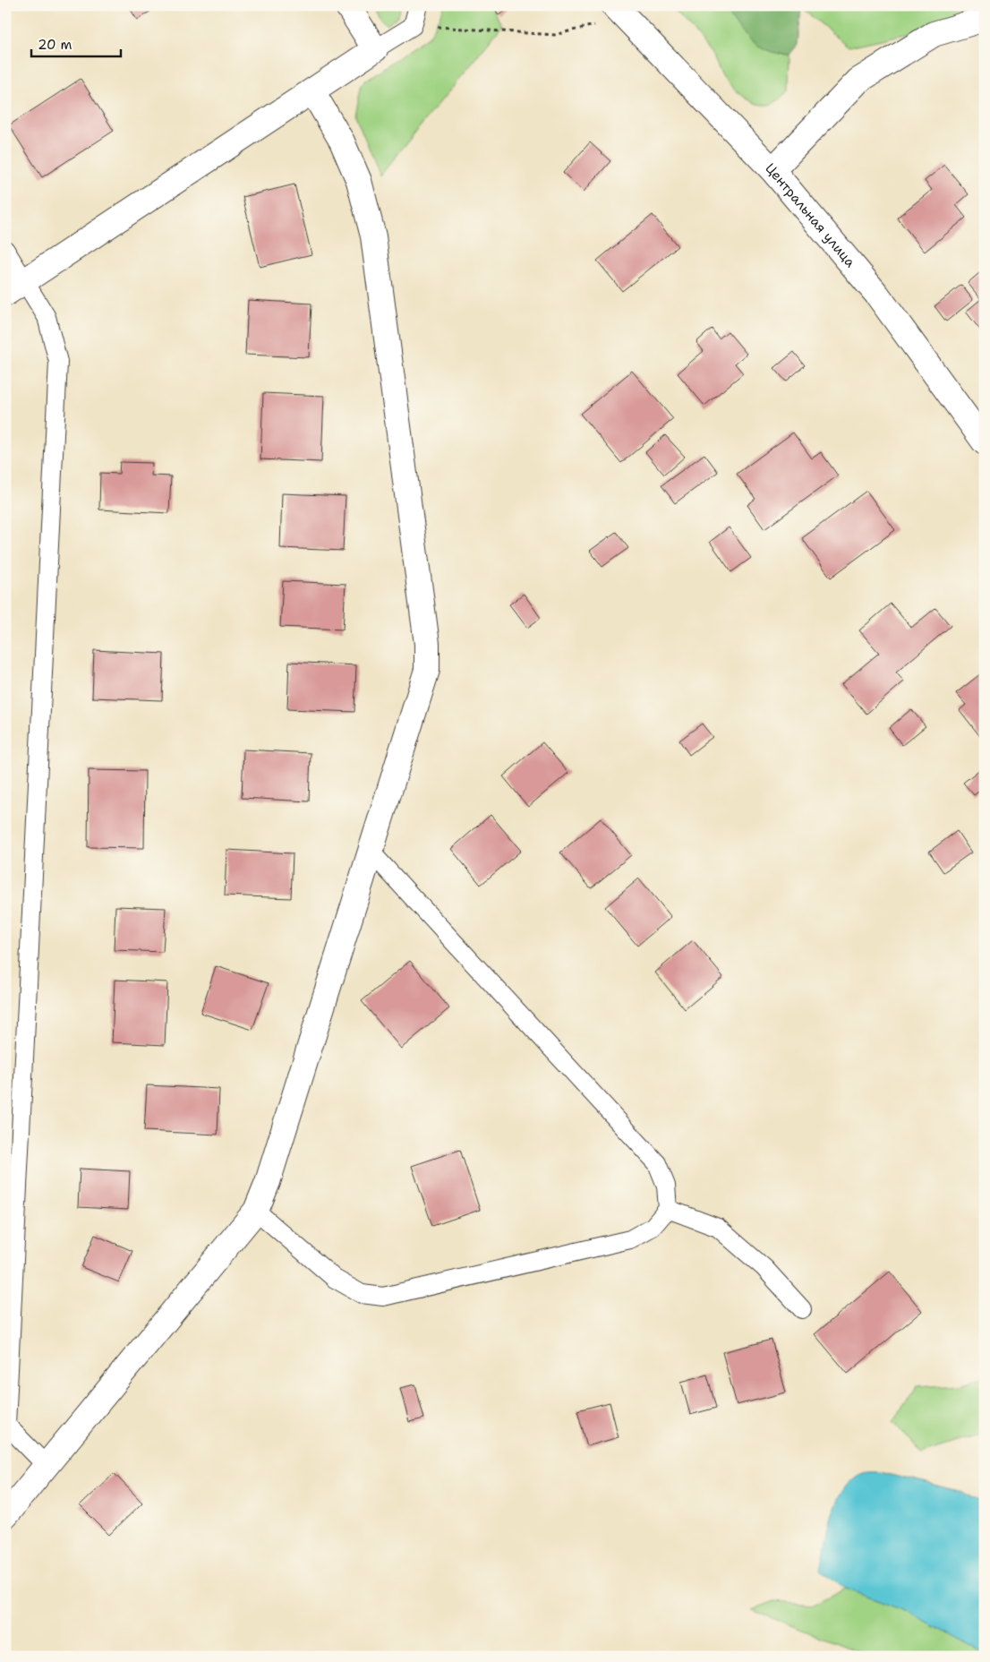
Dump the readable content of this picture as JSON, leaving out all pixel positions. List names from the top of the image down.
{
  "streets": {
    "street": ["Центральная улица"]
  },
  "scale_bar": "20 m"
}
